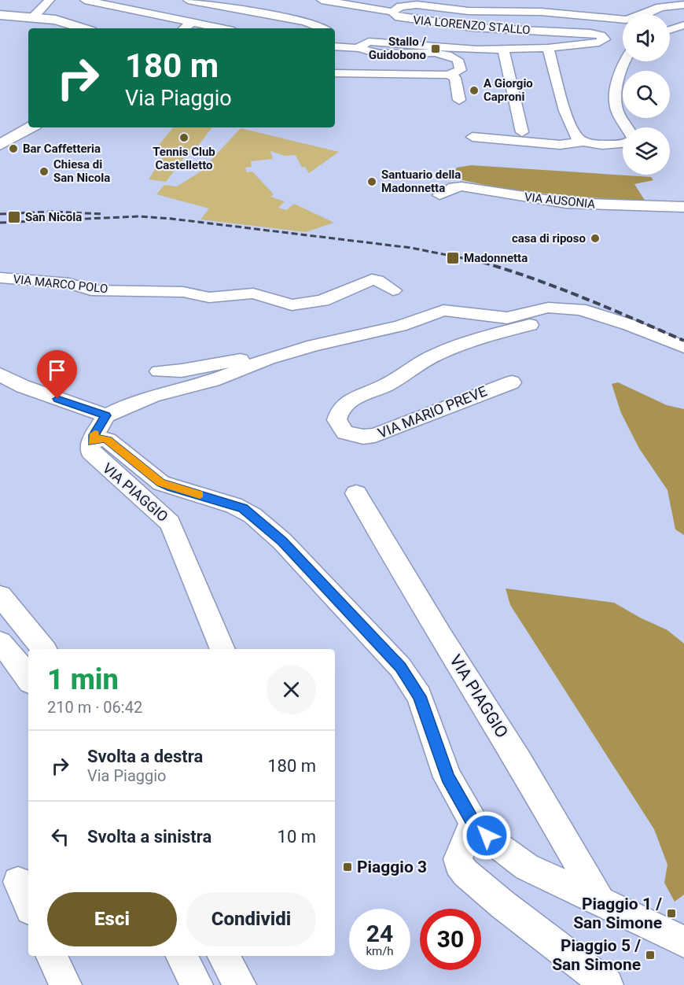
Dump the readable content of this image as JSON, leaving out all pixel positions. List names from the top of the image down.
{
  "streets": {
    "street": [
      "VIA LORENZO STALLO",
      "VIA AUSONIA",
      "VIA MARCO POLO",
      "VIA MARIO PREVE",
      "VIA PIAGGIO"
    ]
  },
  "places": {
    "transit": [
      "Stallo / Guidobono",
      "San Nicola",
      "Madonnetta",
      "Piaggio 3",
      "Piaggio 1 / San Simone",
      "Piaggio 5 / San Simone"
    ],
    "other": [
      "A Giorgio Caproni",
      "Tennis Club Castelletto",
      "Bar Caffetteria",
      "Chiesa di San Nicola",
      "Santuario della Madonnetta",
      "casa di riposo"
    ]
  },
  "page": {
    "turn": ["180 m", "Via Piaggio"],
    "heading": ["1 min", "210 m · 06:42"],
    "list": [
      {
        "name": "Svolta a destra",
        "note": "Via Piaggio",
        "value": "180 m"
      },
      {
        "name": "Svolta a sinistra",
        "value": "10 m"
      }
    ],
    "buttons": ["Esci", "Condividi"],
    "speed": "24 km/h",
    "limit": "30"
  }
}
